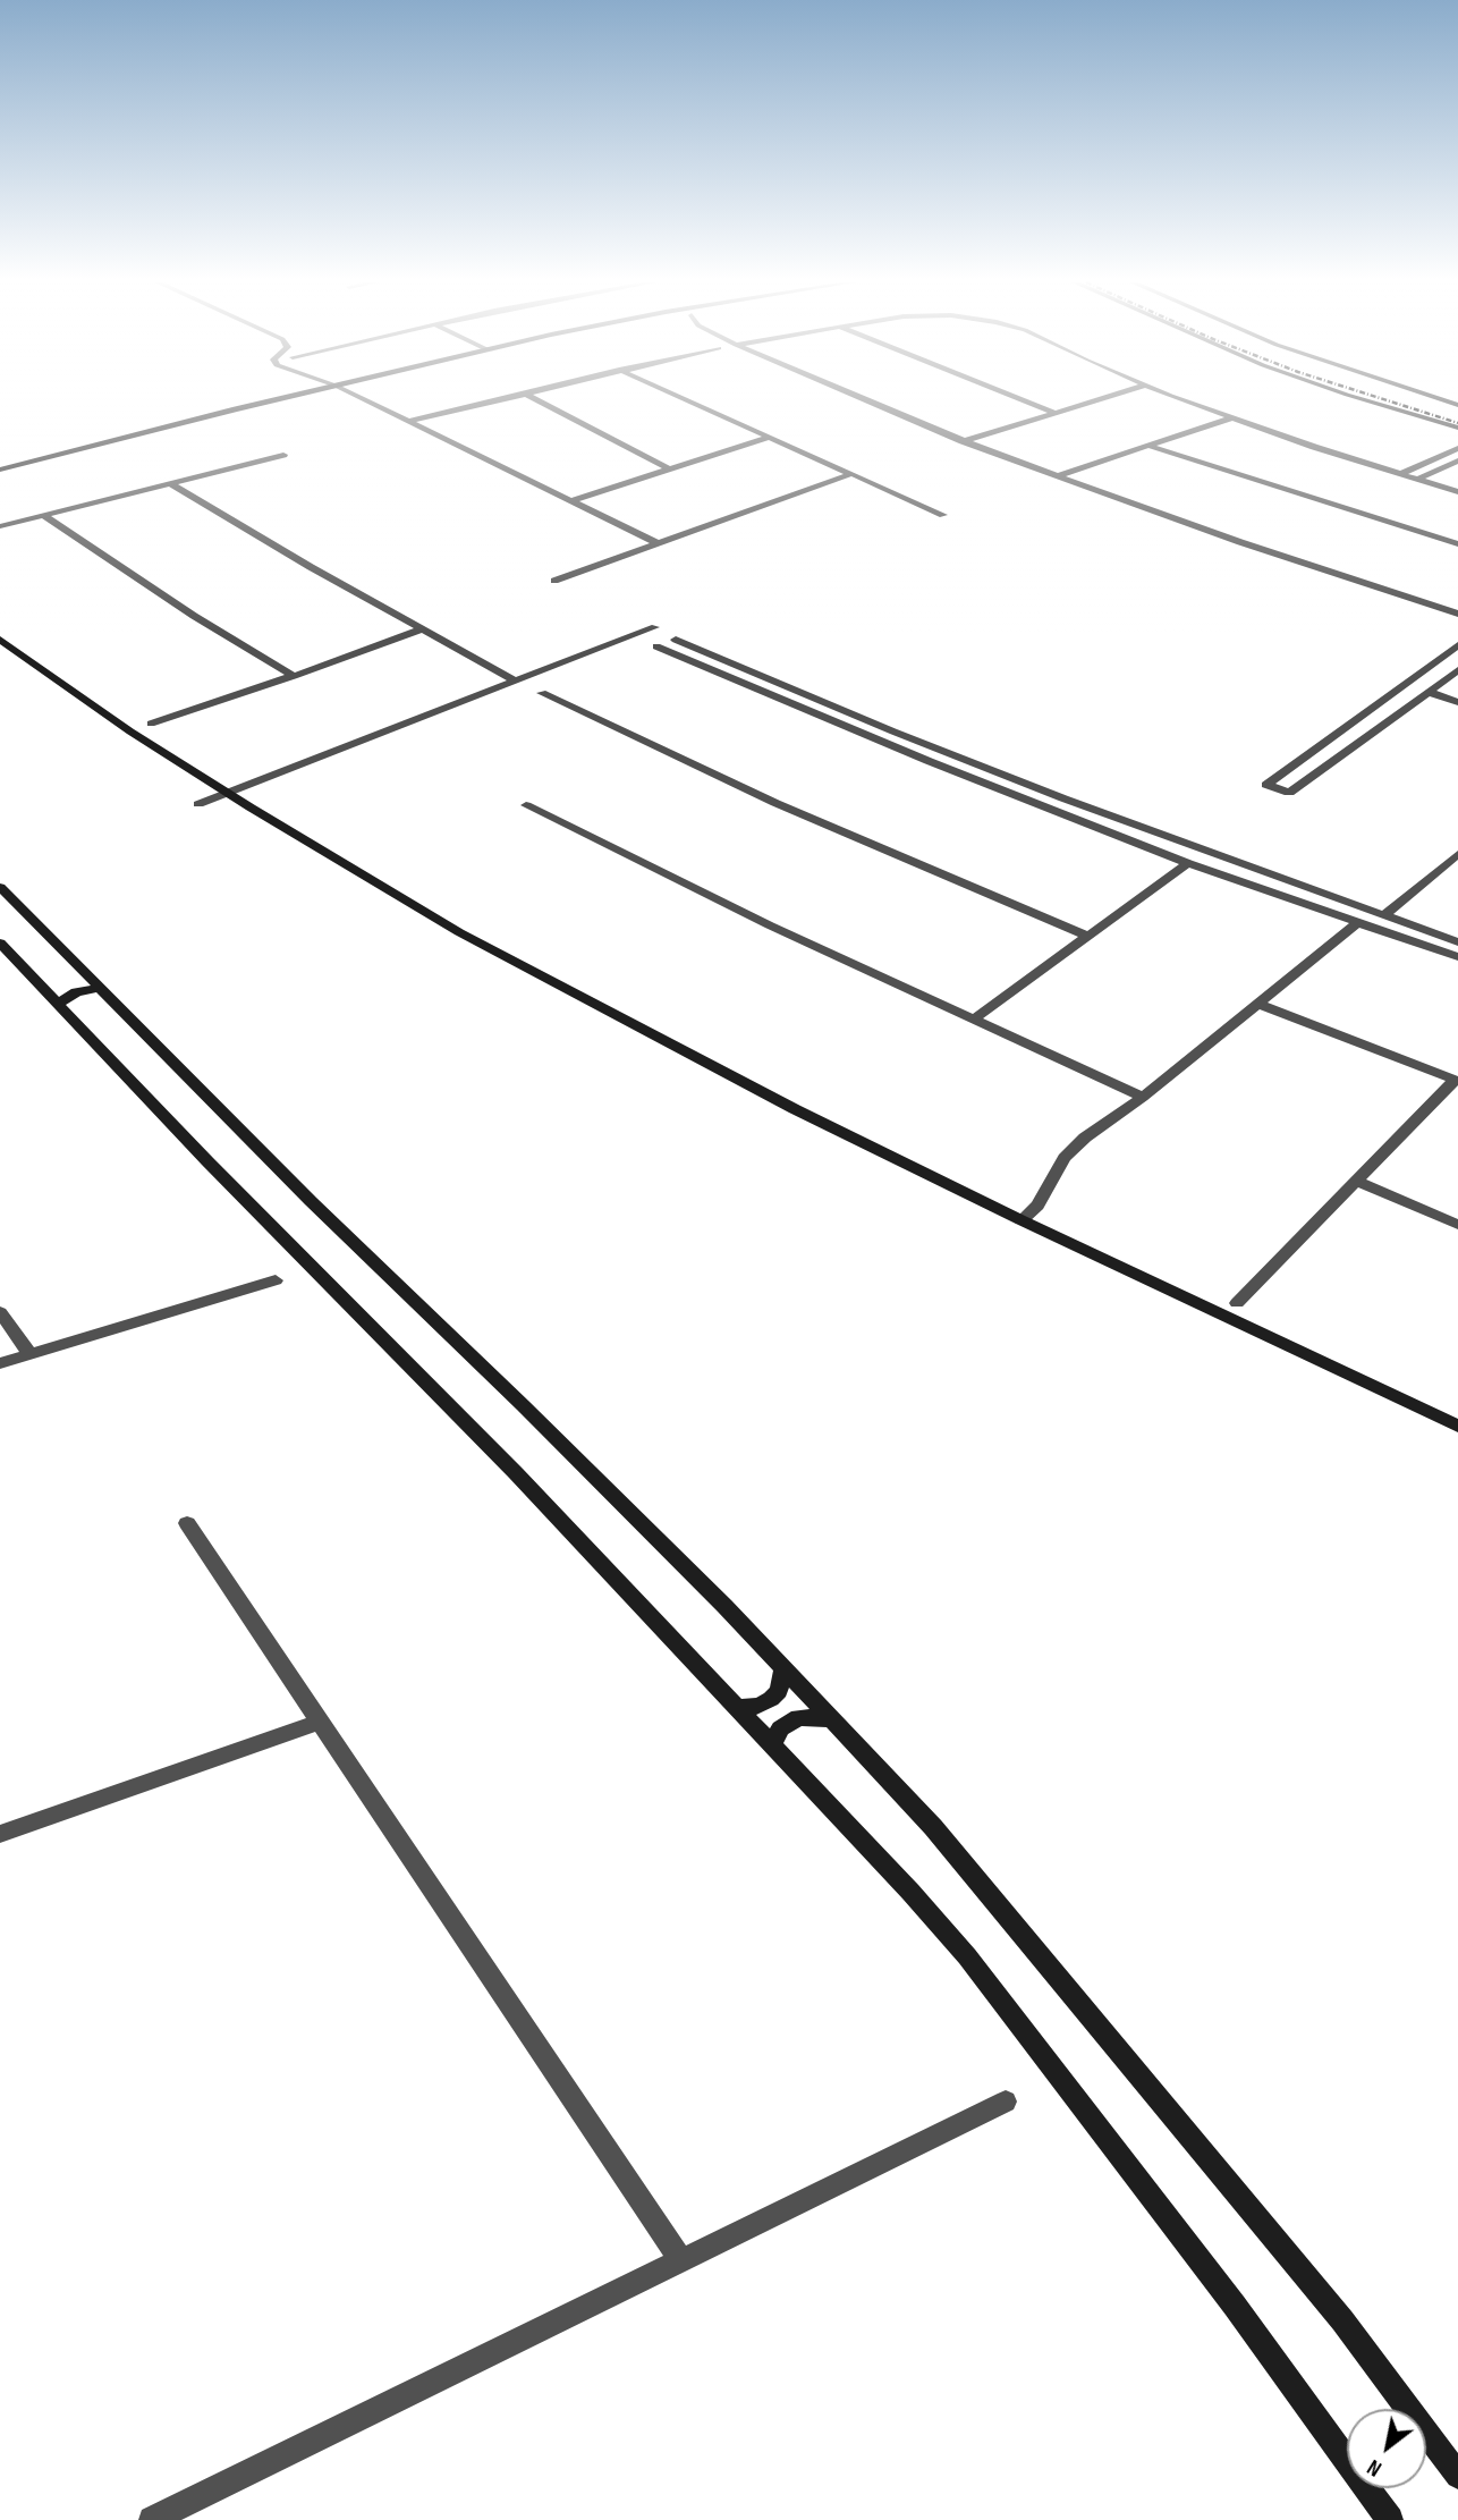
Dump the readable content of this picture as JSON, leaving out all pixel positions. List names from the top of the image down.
{
  "north": "bottom left"
}
